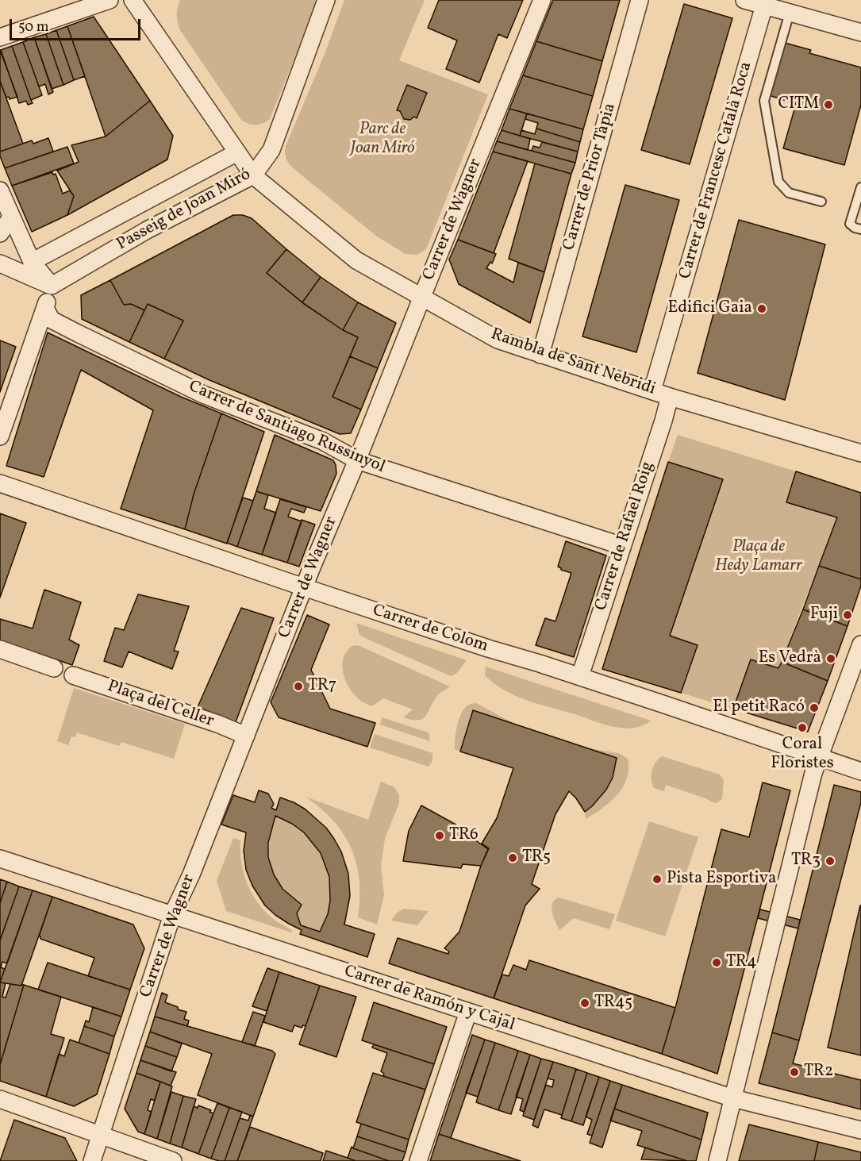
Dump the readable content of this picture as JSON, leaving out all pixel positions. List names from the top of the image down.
{
  "streets": {
    "street": [
      "Carrer de Francesc Català Roca",
      "Carrer de Prior Tàpia",
      "Passeig de Joan Miró",
      "Carrer de Wagner",
      "Rambla de Sant Nebridi",
      "Carrer de Santiago Russinyol",
      "Carrer de Rafael Roig",
      "Carrer de Colom",
      "Plaça del Celler",
      "Carrer de Ramón y Cajal"
    ]
  },
  "crossings": [
    ["Carrer de Francesc Català Roca", "Rambla de Sant Nebridi"],
    ["Carrer de Prior Tàpia", "Rambla de Sant Nebridi"],
    ["Passeig de Joan Miró", "Rambla de Sant Nebridi"],
    ["Carrer de Wagner", "Rambla de Sant Nebridi"],
    ["Carrer de Wagner", "Carrer de Santiago Russinyol"],
    ["Carrer de Wagner", "Carrer de Colom"],
    ["Carrer de Wagner", "Plaça del Celler"],
    ["Carrer de Wagner", "Carrer de Ramón y Cajal"],
    ["Rambla de Sant Nebridi", "Carrer de Rafael Roig"],
    ["Carrer de Santiago Russinyol", "Carrer de Rafael Roig"],
    ["Carrer de Rafael Roig", "Carrer de Colom"]
  ],
  "parks": ["Parc de Joan Miró", "Plaça de Hedy Lamarr"],
  "places": [
    "CITM",
    "Edifici Gaia",
    "Fuji",
    "Es Vedrà",
    "TR7",
    "El petit Racó",
    "Coral Floristes",
    "TR6",
    "TR5",
    "TR3",
    "Pista Esportiva",
    "TR4",
    "TR45",
    "TR2"
  ],
  "scale_bar": "50 m"
}
